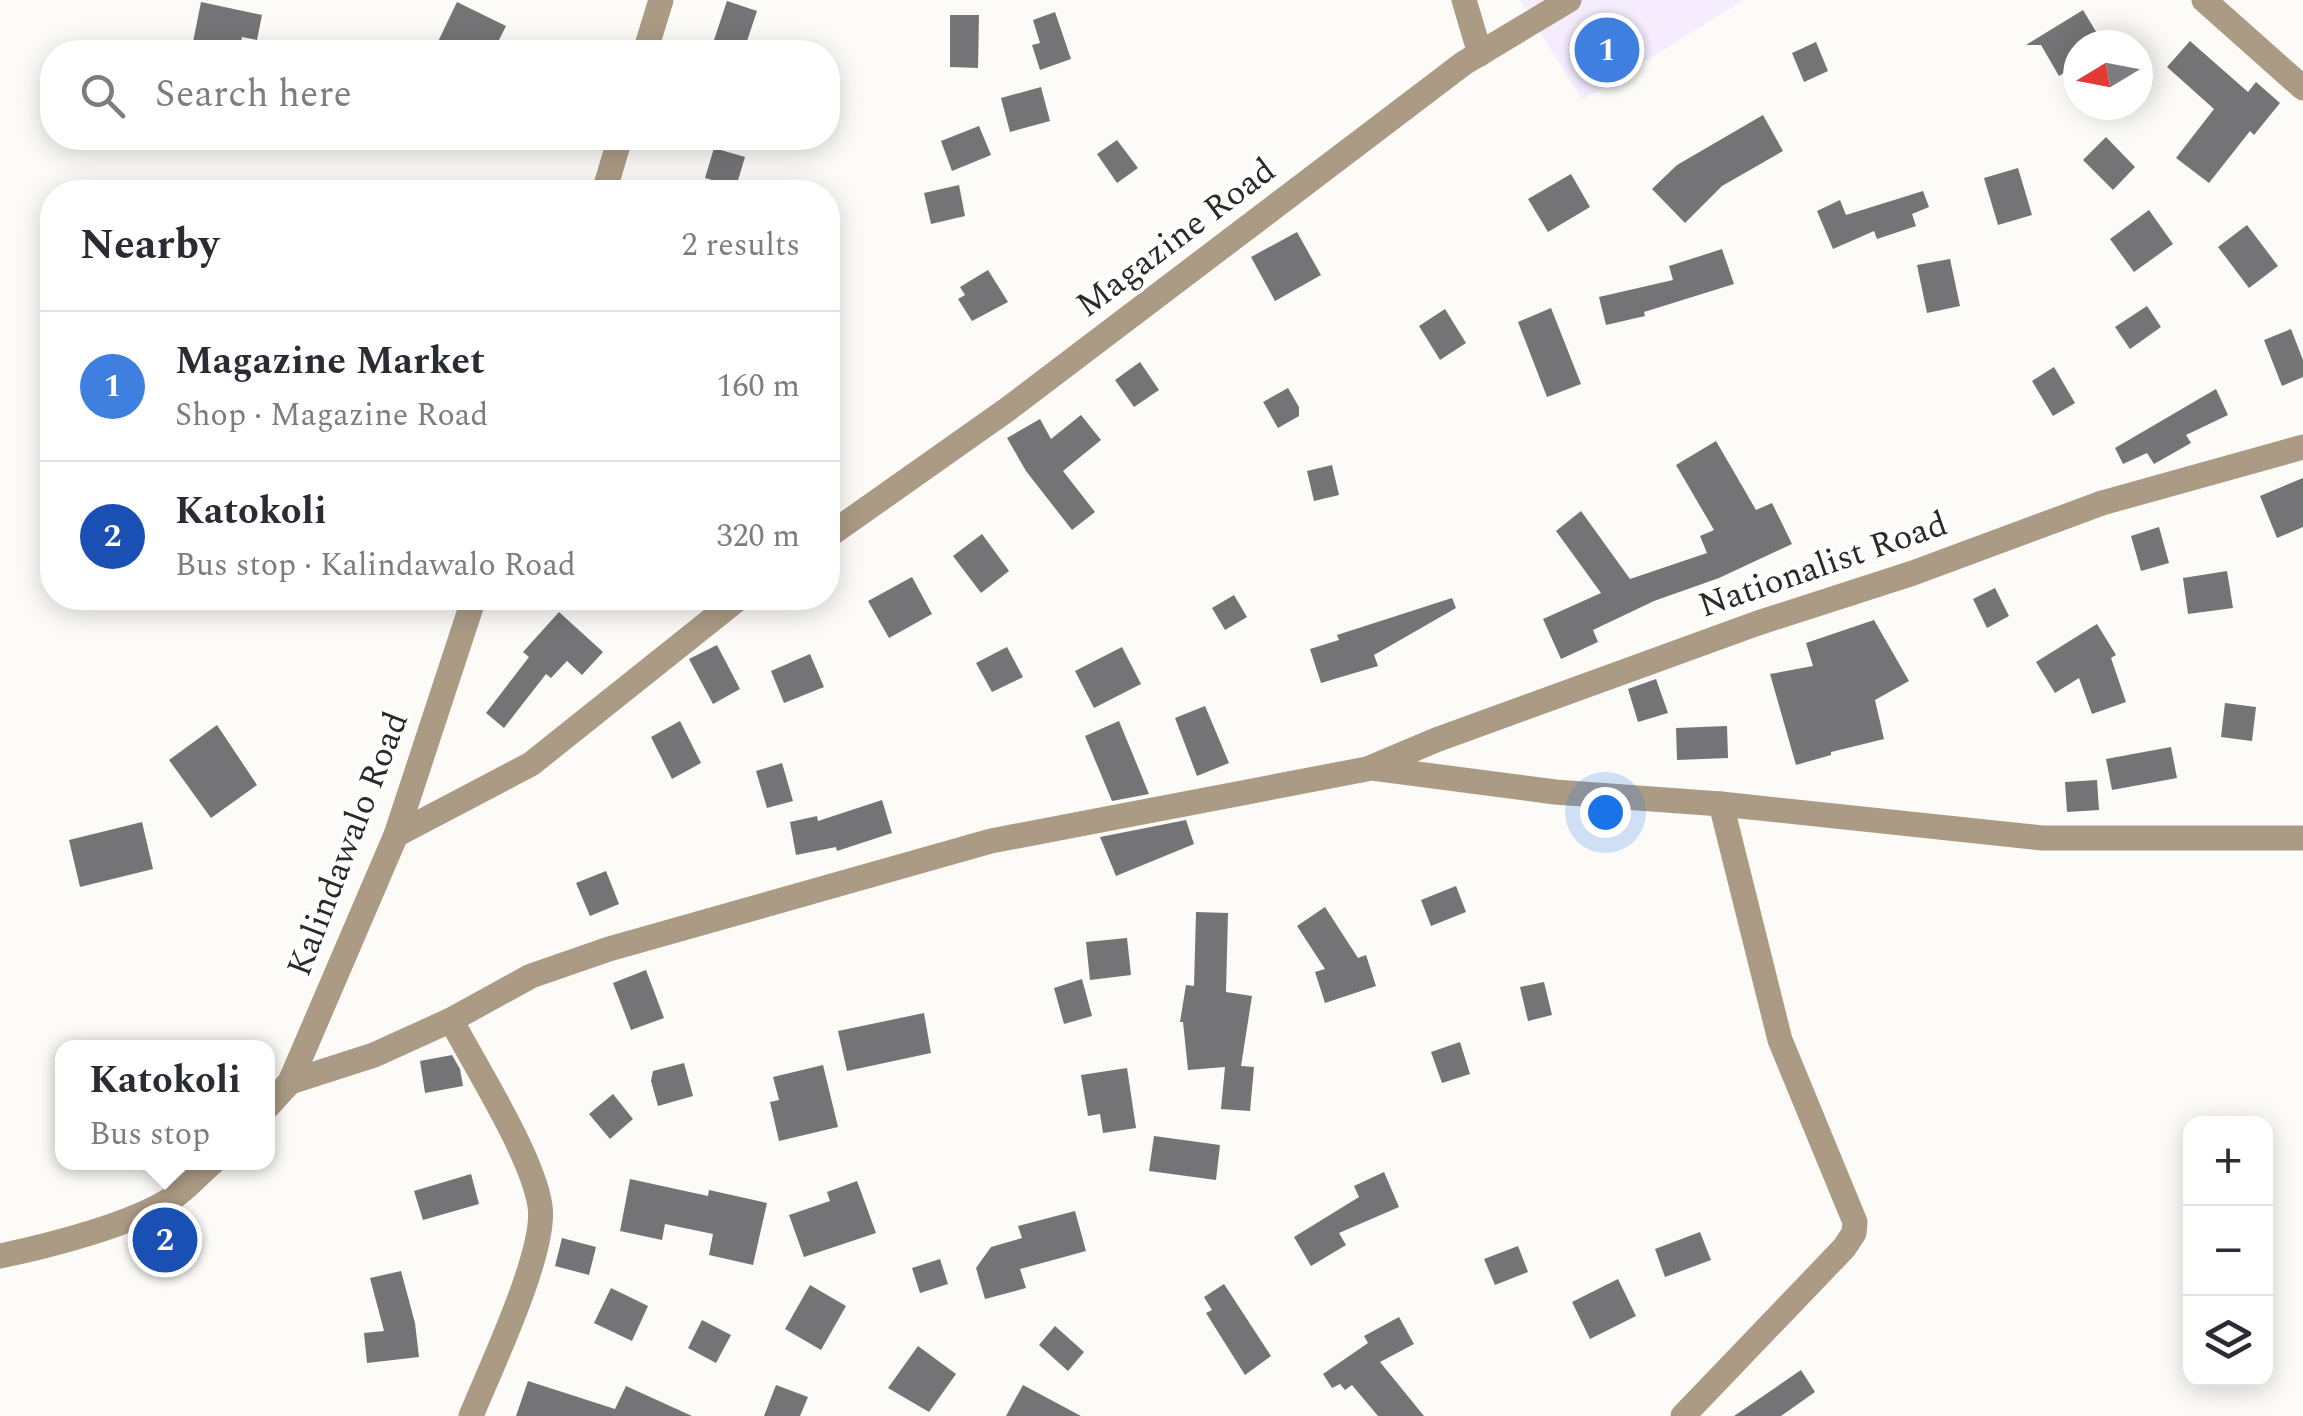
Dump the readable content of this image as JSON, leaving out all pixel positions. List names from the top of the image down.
{
  "streets": {
    "street": ["Magazine Road", "Nationalist Road", "Kalindawalo Road"]
  },
  "north": "left",
  "page": {
    "pins": ["1", "2"],
    "search": "Search here",
    "heading": ["Nearby", "2 results"],
    "list": [
      {
        "mark": "1",
        "name": "Magazine Market",
        "note": "Shop · Magazine Road",
        "value": "160 m"
      },
      {
        "mark": "2",
        "name": "Katokoli",
        "note": "Bus stop · Kalindawalo Road",
        "value": "320 m"
      }
    ],
    "popup": ["Katokoli", "Bus stop"],
    "map_buttons": ["+", "−"]
  }
}
